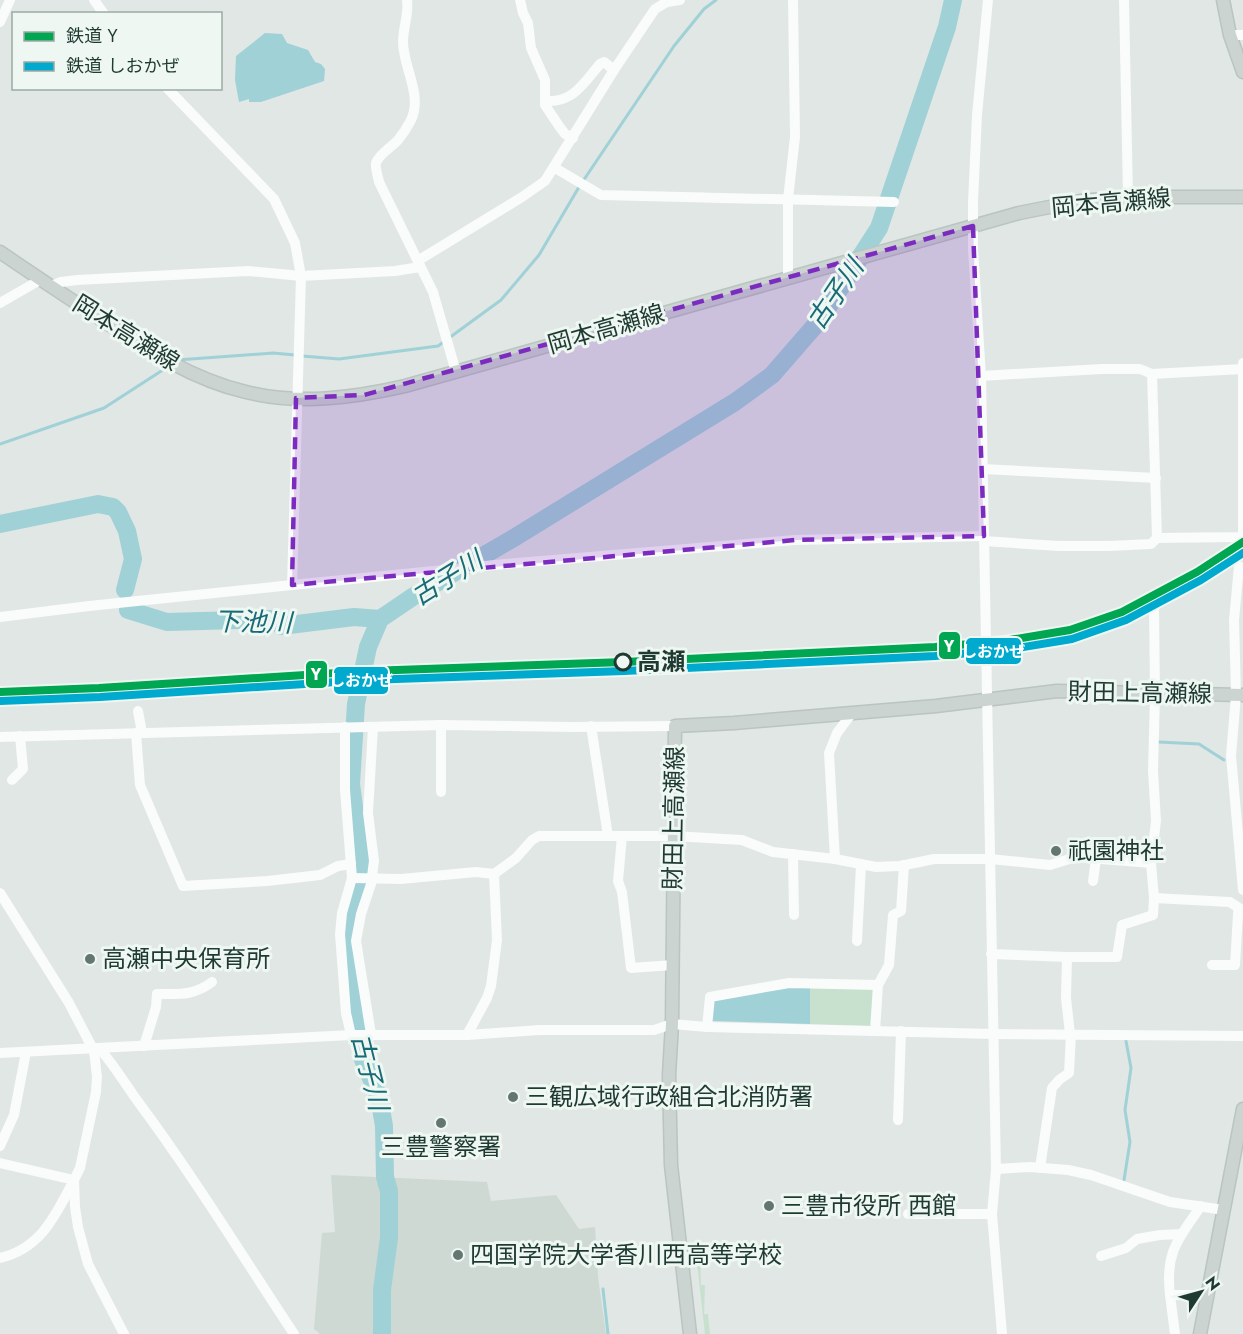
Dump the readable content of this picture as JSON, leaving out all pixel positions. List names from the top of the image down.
{
  "streets": {
    "main road": ["岡本高瀬線", "財田上高瀬線"]
  },
  "water": ["古子川", "下池川"],
  "places": [
    "高瀬",
    "祇園神社",
    "高瀬中央保育所",
    "三観広域行政組合北消防署",
    "三豊警察署",
    "三豊市役所 西館",
    "四国学院大学香川西高等学校"
  ],
  "lines": ["rail line Y", "rail line しおかぜ"],
  "legend": ["鉄道 Y", "鉄道 しおかぜ"],
  "north": "top right"
}
